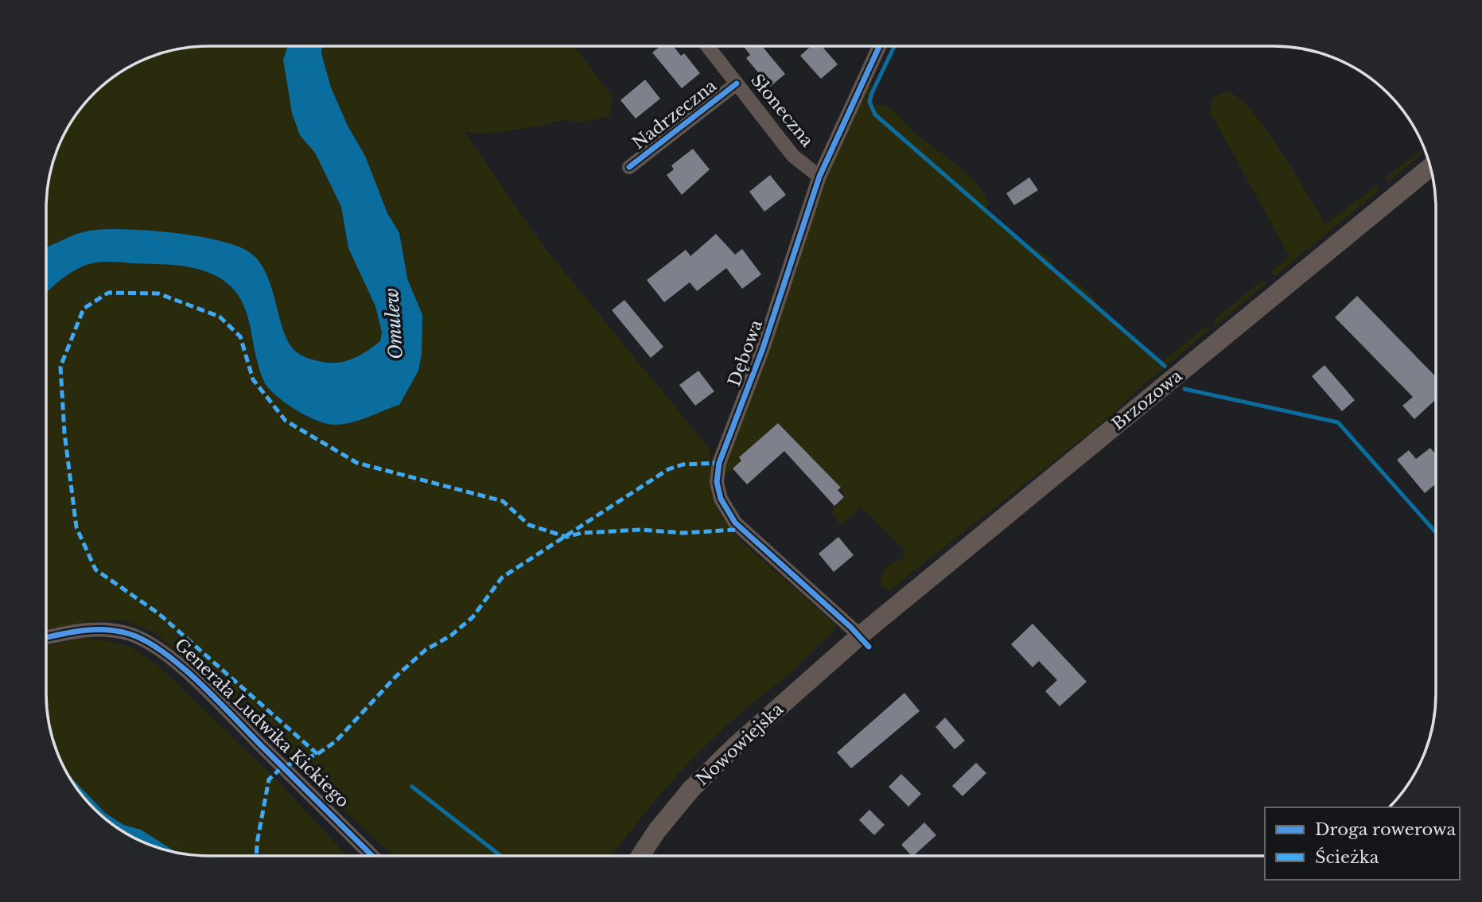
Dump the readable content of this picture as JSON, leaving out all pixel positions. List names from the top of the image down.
{
  "streets": {
    "main road": ["Brzozowa", "Nowowiejska"],
    "street": [
      "Słoneczna",
      "Nadrzeczna",
      "Dębowa",
      "Generała Ludwika Kickiego"
    ]
  },
  "crossings": [
    ["Słoneczna", "Nadrzeczna"],
    ["Słoneczna", "Dębowa"],
    ["Dębowa", "Brzozowa"],
    ["Dębowa", "Nowowiejska"],
    ["Brzozowa", "Nowowiejska"]
  ],
  "water": ["Omulew"],
  "legend": ["Droga rowerowa", "Ścieżka"]
}
